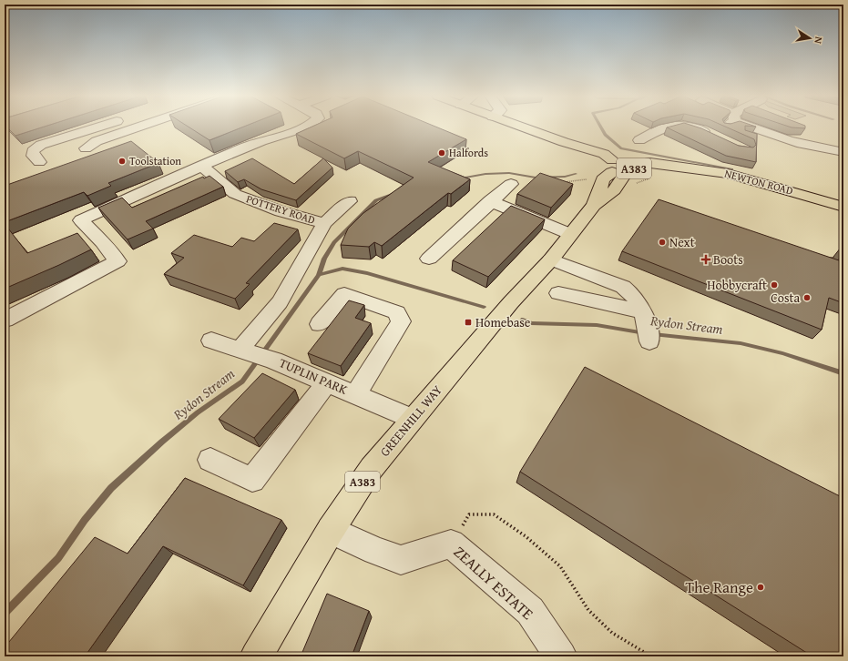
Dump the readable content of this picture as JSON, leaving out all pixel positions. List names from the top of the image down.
{
  "streets": {
    "main road": ["A383", "NEWTON ROAD", "GREENHILL WAY"],
    "street": ["POTTERY ROAD", "TUPLIN PARK", "ZEALLY ESTATE"]
  },
  "crossings": [
    ["NEWTON ROAD", "GREENHILL WAY"],
    ["POTTERY ROAD", "TUPLIN PARK"],
    ["TUPLIN PARK", "GREENHILL WAY"],
    ["GREENHILL WAY", "ZEALLY ESTATE"]
  ],
  "water": ["Rydon Stream"],
  "places": {
    "other": [
      "Halfords",
      "Toolstation",
      "Next",
      "Hobbycraft",
      "Costa",
      "The Range"
    ],
    "health": ["Boots"],
    "transit": ["Homebase"]
  },
  "north": "right"
}
